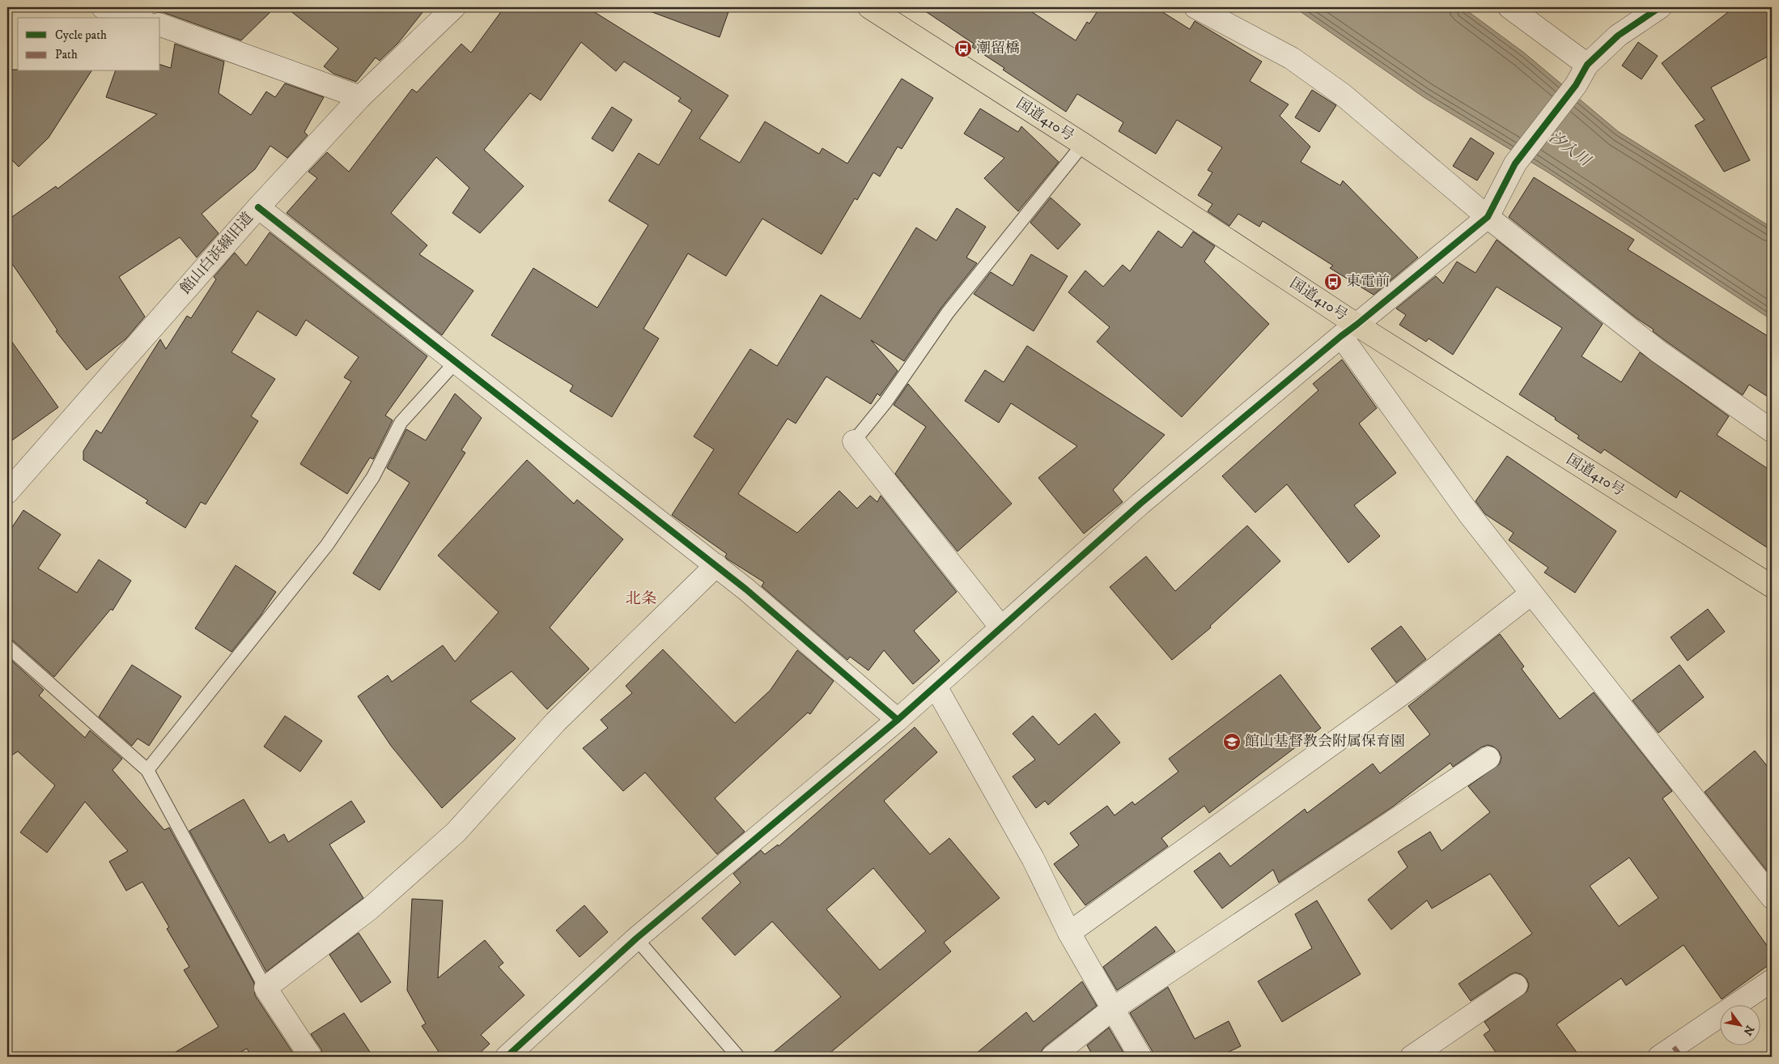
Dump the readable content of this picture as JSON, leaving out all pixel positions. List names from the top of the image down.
{
  "streets": {
    "highway": ["国道410号"],
    "street": ["館山白浜線旧道"]
  },
  "districts": ["北条"],
  "water": ["汐入川"],
  "places": {
    "bus stop": ["潮留橋", "東電前"],
    "school or university": ["館山基督教会附属保育園"]
  },
  "legend": ["Cycle path", "Path"],
  "north": "bottom right"
}
